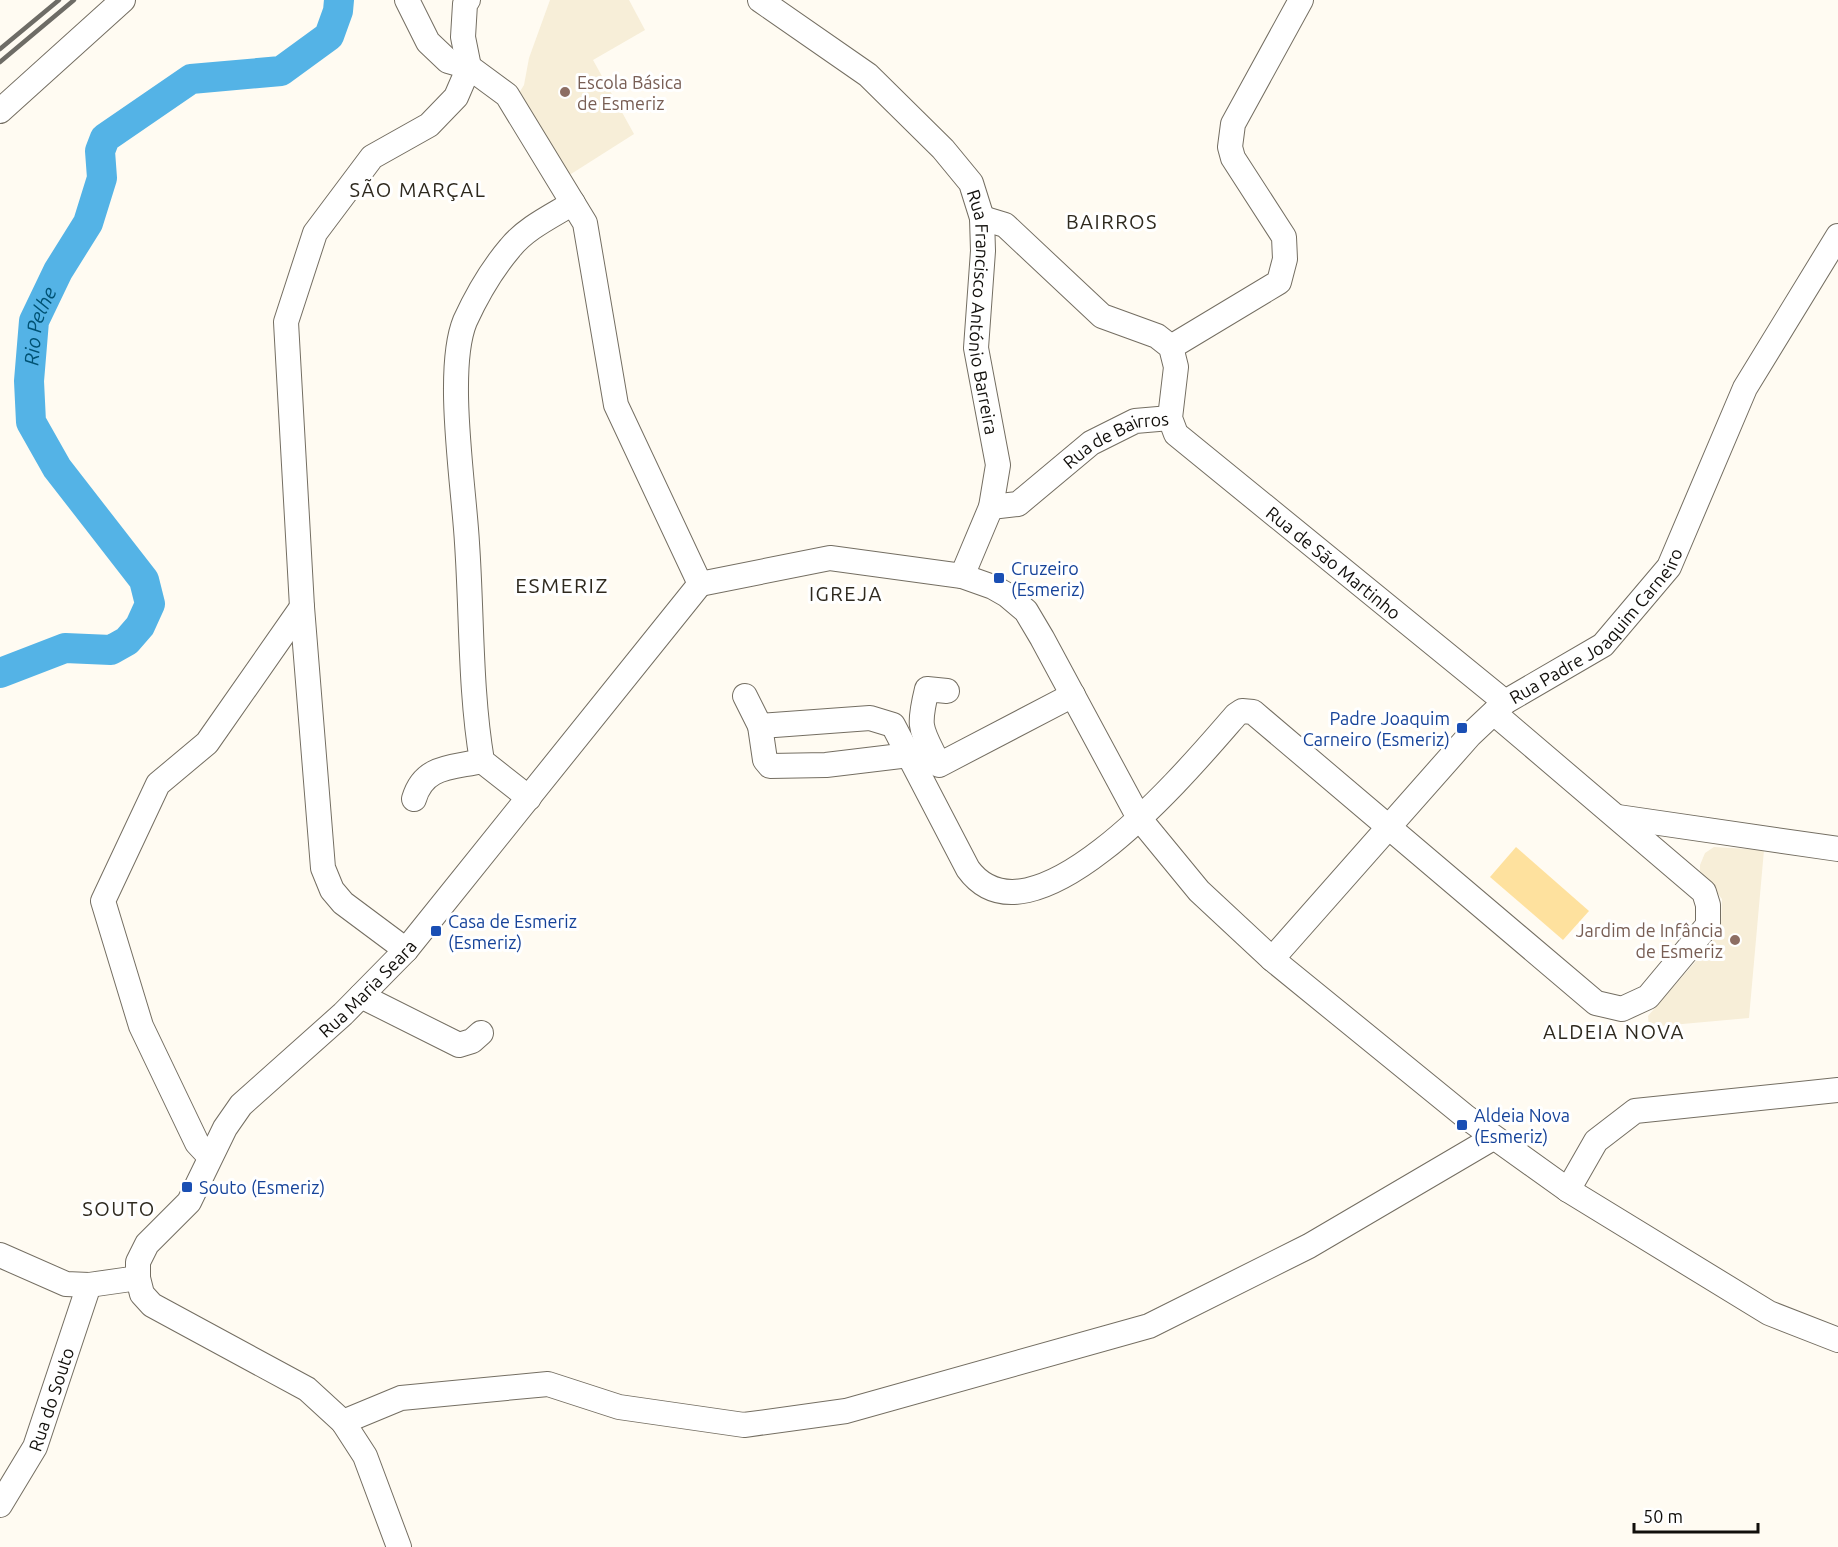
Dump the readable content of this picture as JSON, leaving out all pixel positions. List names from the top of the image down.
{
  "streets": {
    "street": [
      "Rua Francisco António Barreira",
      "Rua de Bairros",
      "Rua de São Martinho",
      "Rua Padre Joaquim Carneiro",
      "Rua Maria Seara",
      "Rua do Souto"
    ]
  },
  "crossings": [
    ["Rua Francisco António Barreira", "Rua de Bairros"],
    ["Rua de Bairros", "Rua de São Martinho"],
    ["Rua de São Martinho", "Rua Padre Joaquim Carneiro"]
  ],
  "districts": [
    "SÃO MARÇAL",
    "BAIRROS",
    "ESMERIZ",
    "IGREJA",
    "ALDEIA NOVA",
    "SOUTO"
  ],
  "water": ["Rio Pelhe"],
  "places": {
    "other": ["Escola Básica de Esmeriz", "Jardim de Infância de Esmeriz"],
    "transit": [
      "Cruzeiro (Esmeriz)",
      "Padre Joaquim Carneiro (Esmeriz)",
      "Casa de Esmeriz (Esmeriz)",
      "Aldeia Nova (Esmeriz)",
      "Souto (Esmeriz)"
    ]
  },
  "scale_bar": "50 m"
}
